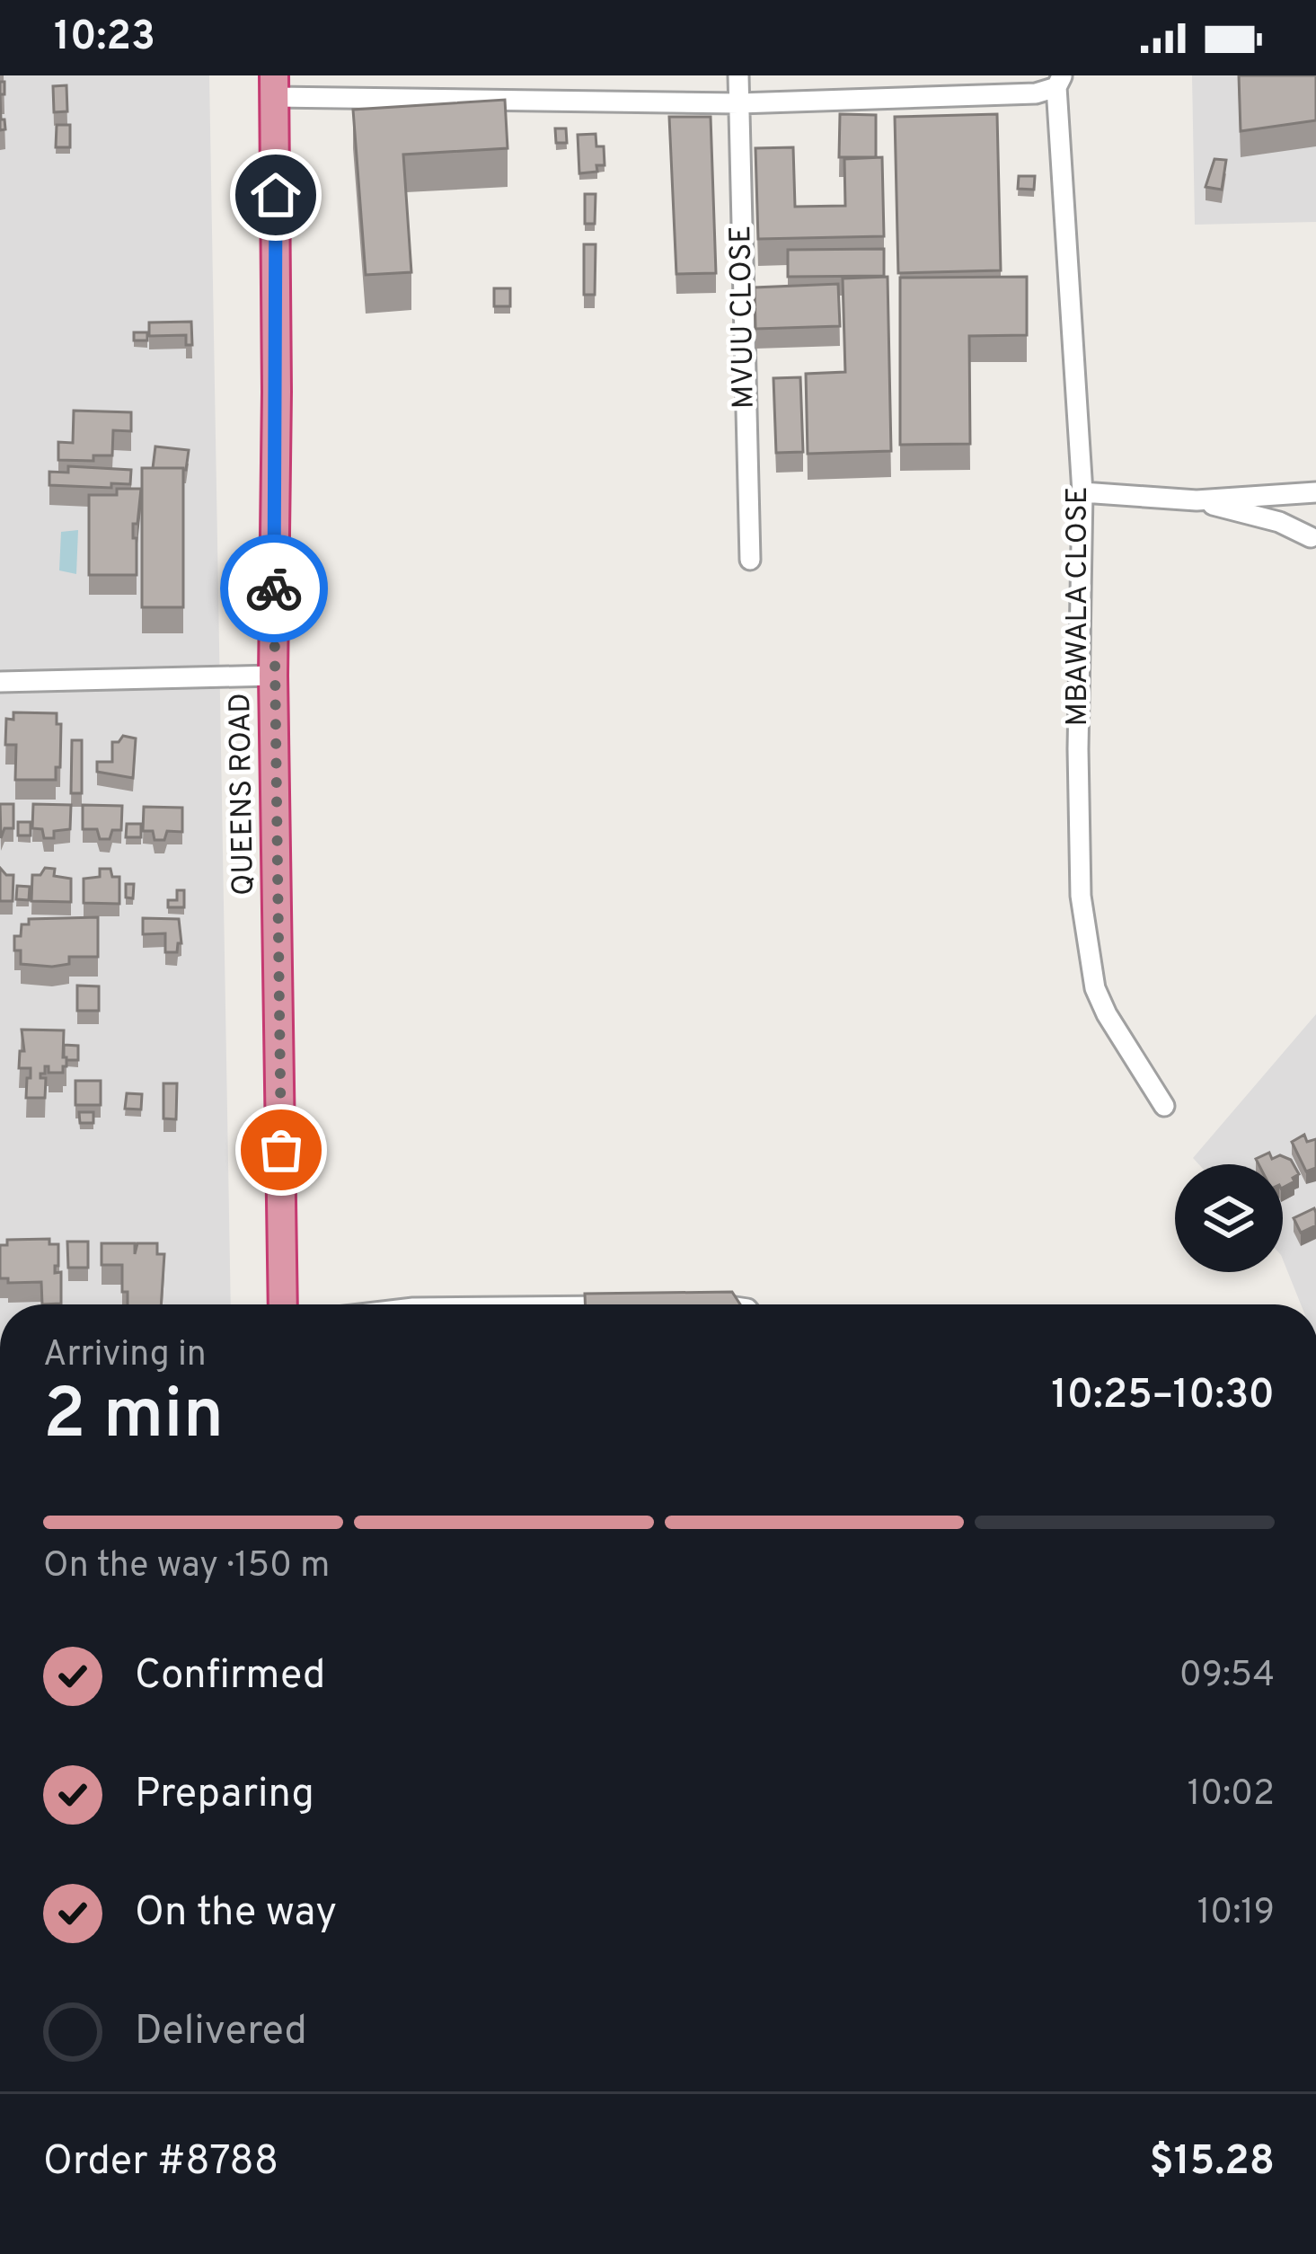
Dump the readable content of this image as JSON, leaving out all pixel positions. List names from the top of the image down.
{
  "streets": {
    "highway": ["QUEENS ROAD"],
    "street": ["MVUU CLOSE", "MBAWALA CLOSE"]
  },
  "page": {
    "status": "10:23",
    "heading": ["2 min", "Arriving in", "10:25–10:30"],
    "panel": ["Order #8788", "$15.28"],
    "bar": "On the way · 150 m",
    "list": [
      ["Confirmed", "09:54"],
      ["Preparing", "10:02"],
      ["On the way", "10:19"],
      "Delivered"
    ]
  }
}
